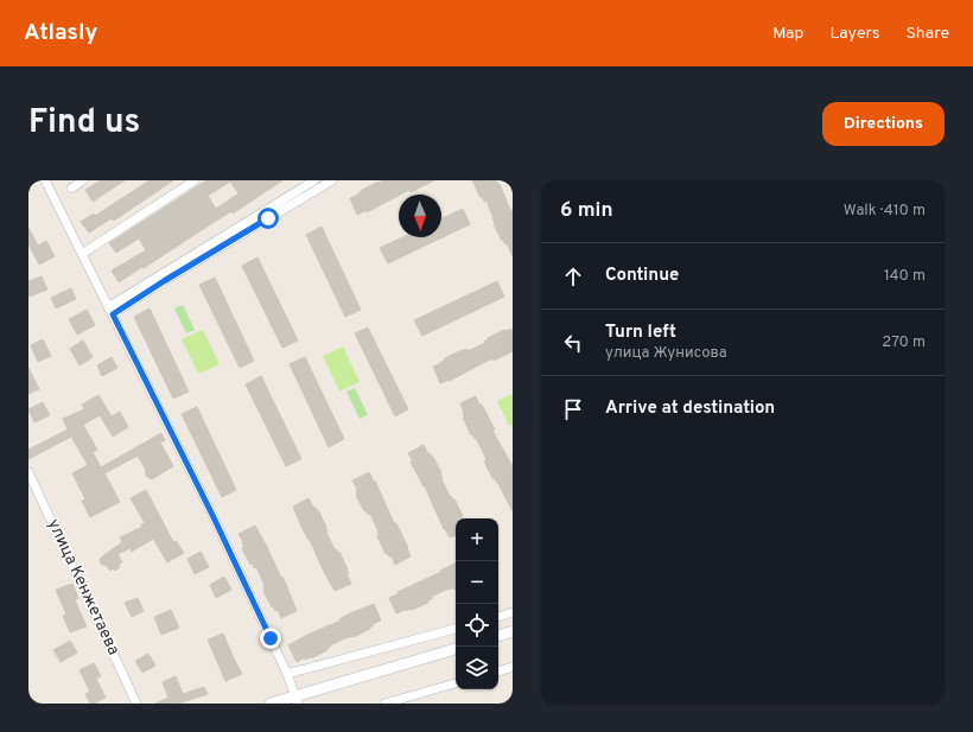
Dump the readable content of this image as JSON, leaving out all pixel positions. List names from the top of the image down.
{
  "streets": {
    "street": ["улица Кенжетаева"]
  },
  "north": "bottom",
  "page": {
    "header": "Atlasly",
    "nav": ["Map", "Layers", "Share"],
    "title": "Find us",
    "buttons": "Directions",
    "heading": ["6 min", "Walk · 410 m"],
    "list": [
      ["Continue", "140 m"],
      ["Turn left", "улица Жунисова", "270 m"],
      "Arrive at destination"
    ],
    "map_buttons": ["+", "−"]
  }
}
